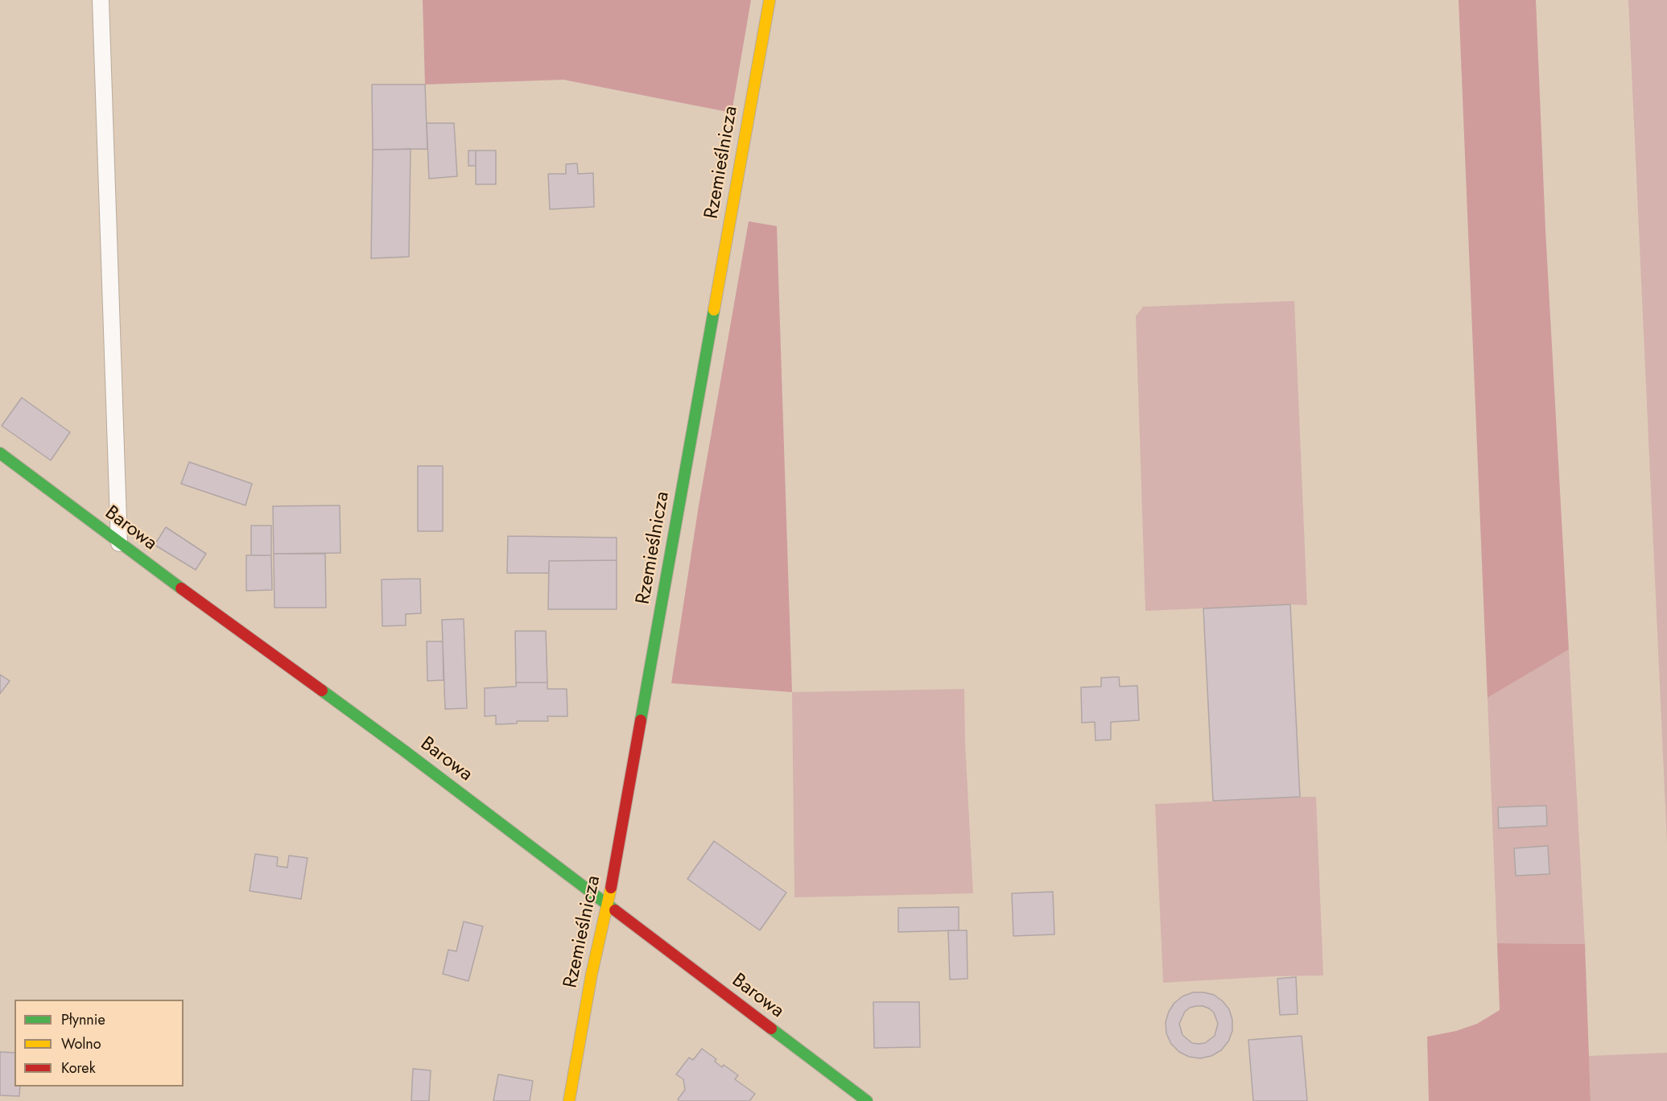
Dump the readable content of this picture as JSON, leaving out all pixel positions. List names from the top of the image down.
{
  "streets": {
    "street": ["Rzemieślnicza", "Barowa"]
  },
  "crossings": [
    ["Rzemieślnicza", "Barowa"]
  ],
  "legend": ["Płynnie", "Wolno", "Korek"]
}
